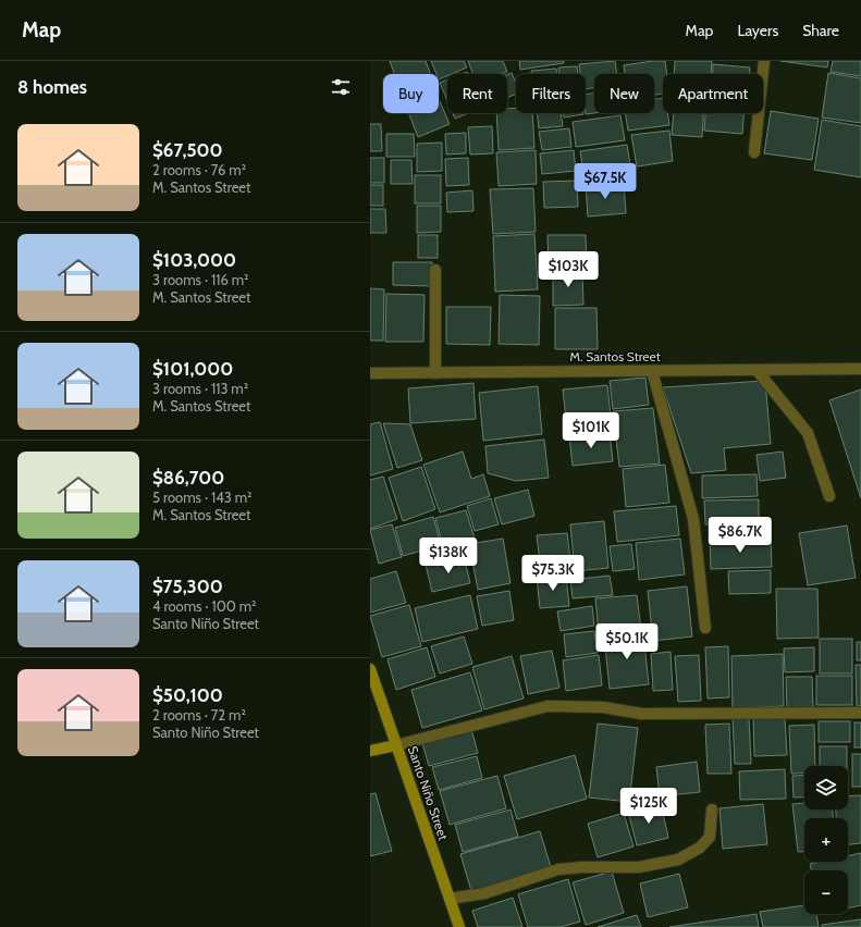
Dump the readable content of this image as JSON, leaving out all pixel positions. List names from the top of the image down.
{
  "streets": {
    "main road": ["Santo Niño Street"],
    "street": ["M. Santos Street"]
  },
  "page": {
    "header": "Map",
    "nav": ["Map", "Layers", "Share"],
    "heading": "8 homes",
    "chip": [
      "Buy",
      "Rent",
      "Filters",
      "New",
      "Apartment"
    ],
    "list": [
      {
        "name": "$67,500",
        "note": "2 rooms · 76 m² · M. Santos Street"
      },
      {
        "name": "$103,000",
        "note": "3 rooms · 116 m² · M. Santos Street"
      },
      {
        "name": "$101,000",
        "note": "3 rooms · 113 m² · M. Santos Street"
      },
      {
        "name": "$86,700",
        "note": "5 rooms · 143 m² · M. Santos Street"
      },
      {
        "name": "$75,300",
        "note": "4 rooms · 100 m² · Santo Niño Street"
      },
      {
        "name": "$50,100",
        "note": "2 rooms · 72 m² · Santo Niño Street"
      }
    ],
    "price": [
      "$67.5K",
      "$103K",
      "$101K",
      "$86.7K",
      "$138K",
      "$75.3K",
      "$50.1K",
      "$125K"
    ],
    "map_buttons": ["+", "−"]
  }
}
